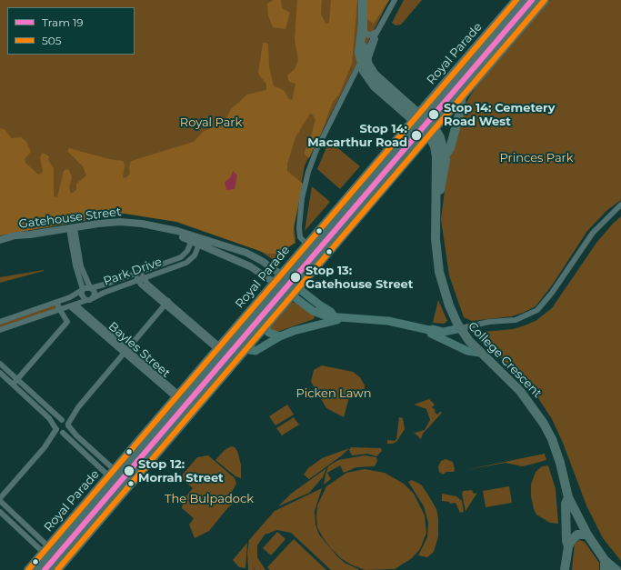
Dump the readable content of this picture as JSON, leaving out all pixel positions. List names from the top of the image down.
{
  "streets": {
    "highway": ["Royal Parade", "College Crescent"],
    "street": ["Gatehouse Street", "Park Drive", "Bayles Street"]
  },
  "crossings": [
    ["Royal Parade", "Gatehouse Street"],
    ["Royal Parade", "Bayles Street"],
    ["Royal Parade", "College Crescent"],
    ["Gatehouse Street", "Park Drive"],
    ["Gatehouse Street", "College Crescent"],
    ["Park Drive", "Bayles Street"]
  ],
  "parks": [
    "Royal Park",
    "Princes Park",
    "Picken Lawn",
    "The Bulpadock"
  ],
  "places": [
    "Stop 14: Cemetery Road West",
    "Stop 14: Macarthur Road",
    "Stop 13: Gatehouse Street",
    "Stop 12: Morrah Street"
  ],
  "lines": ["tram line 19", "transit line 505"],
  "legend": ["Tram 19", "505"]
}
